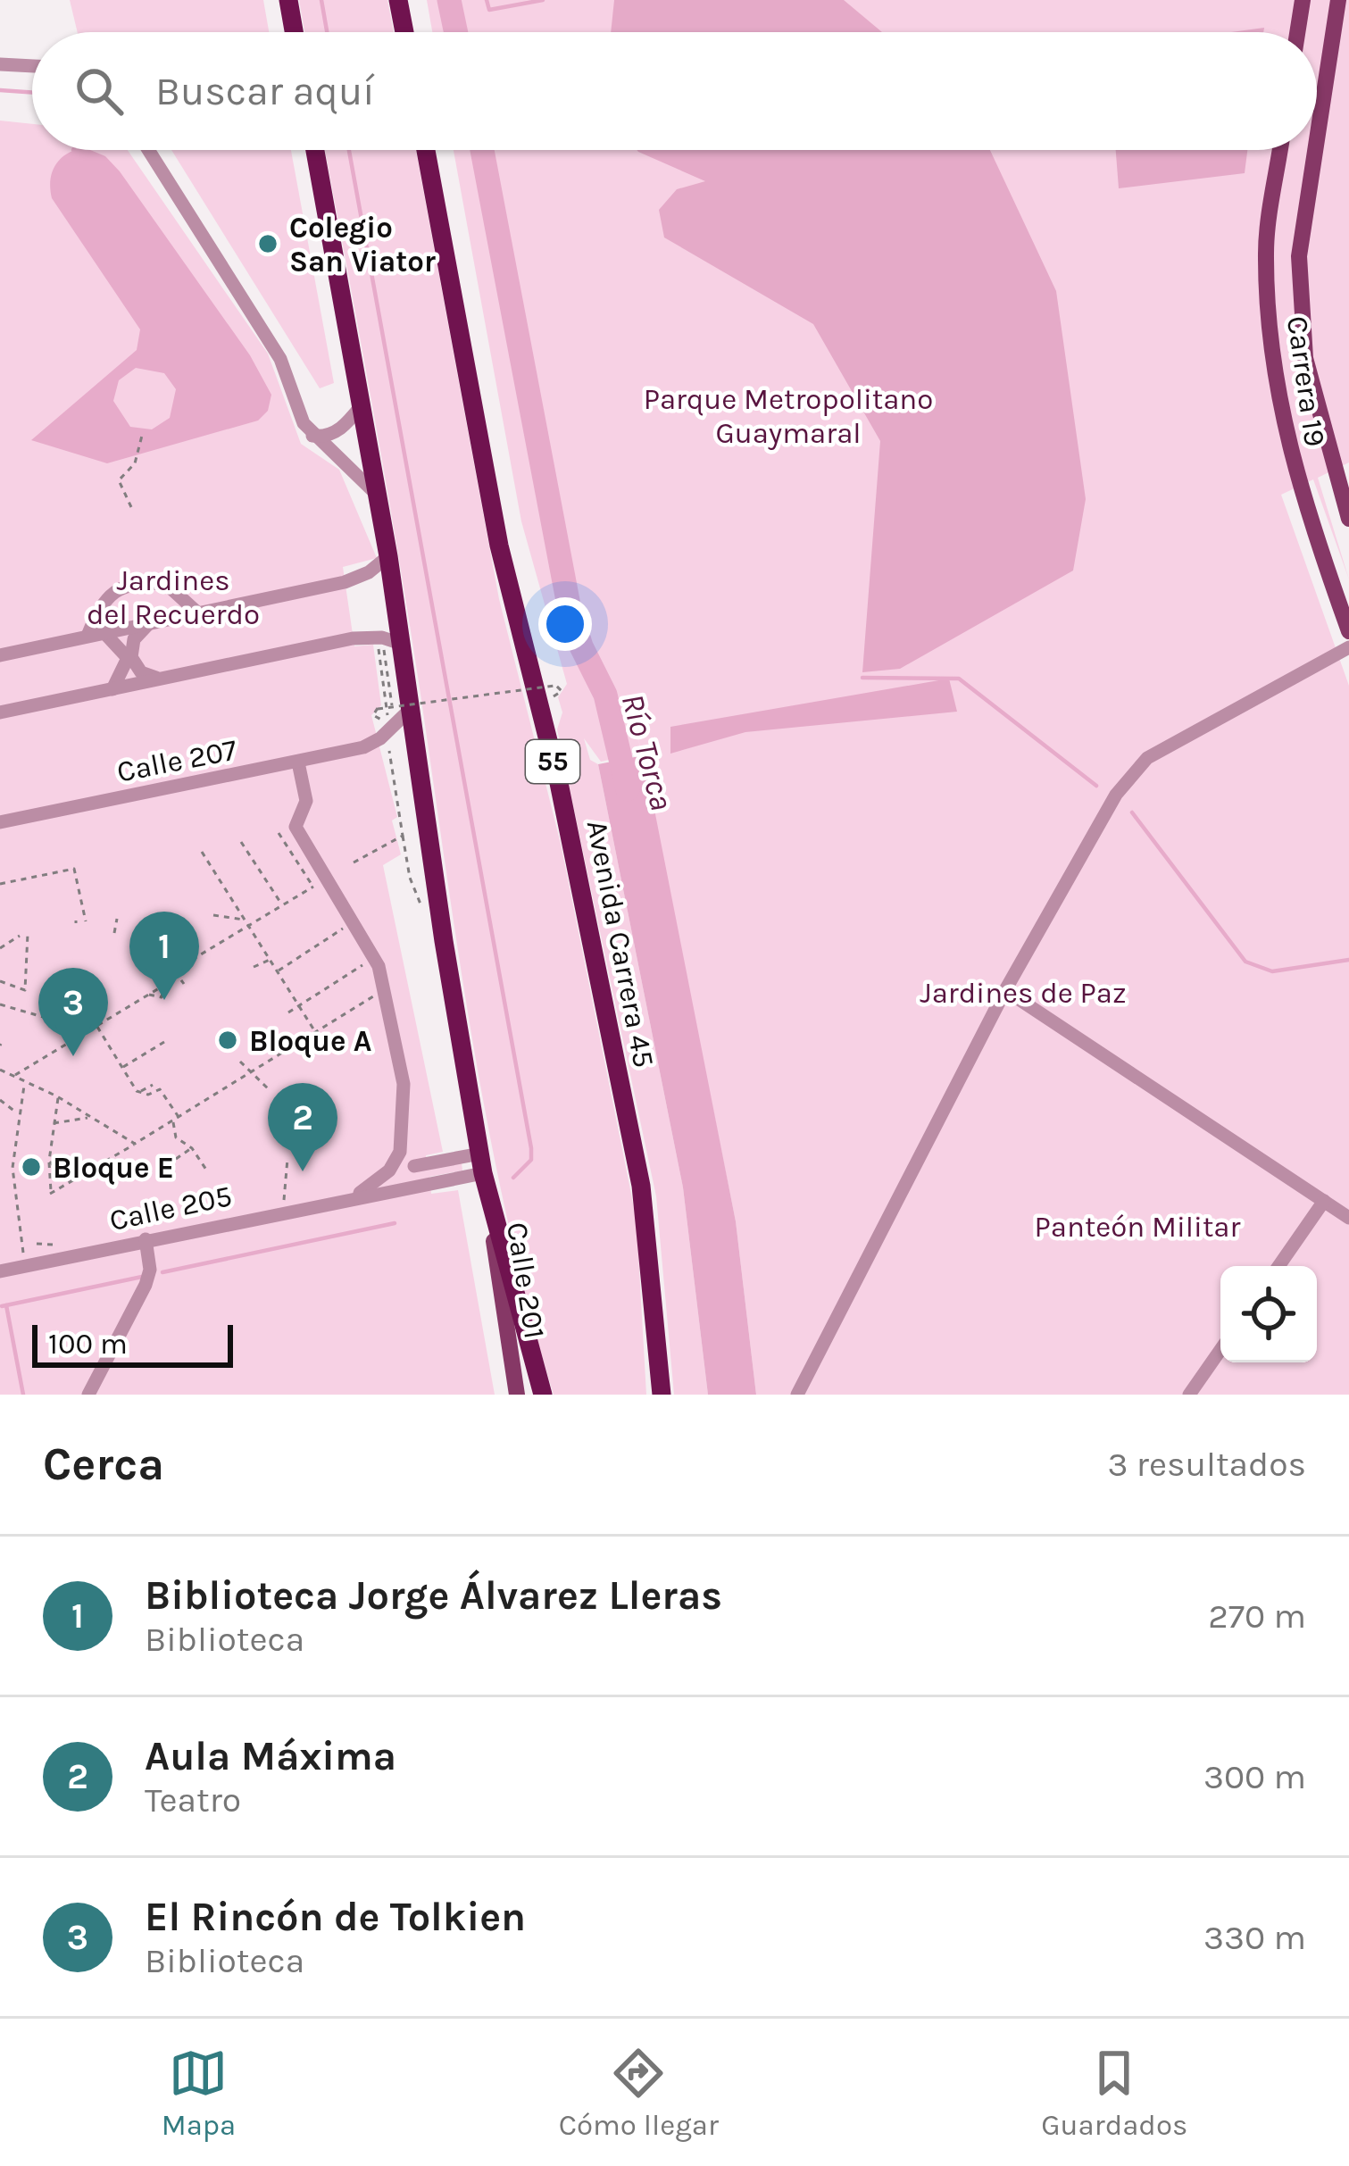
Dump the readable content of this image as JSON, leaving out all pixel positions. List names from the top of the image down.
{
  "streets": {
    "highway": ["55", "Avenida Carrera 45"],
    "main road": ["Carrera 19", "Calle 201"],
    "street": ["Calle 207", "Calle 205"]
  },
  "crossings": [
    ["Calle 205", "Calle 201"]
  ],
  "water": ["Río Torca"],
  "parks": [
    "Parque Metropolitano Guaymaral",
    "Jardines del Recuerdo",
    "Jardines de Paz",
    "Panteón Militar"
  ],
  "places": ["Colegio San Viator", "Bloque A", "Bloque E"],
  "scale_bar": "100 m",
  "page": {
    "search": "Buscar aquí",
    "pins": ["1", "3", "2"],
    "scale": "100 m",
    "heading": ["Cerca", "3 resultados"],
    "list": [
      {
        "mark": "1",
        "name": "Biblioteca Jorge Álvarez Lleras",
        "note": "Biblioteca",
        "value": "270 m"
      },
      {
        "mark": "2",
        "name": "Aula Máxima",
        "note": "Teatro",
        "value": "300 m"
      },
      {
        "mark": "3",
        "name": "El Rincón de Tolkien",
        "note": "Biblioteca",
        "value": "330 m"
      }
    ],
    "nav": ["Mapa", "Cómo llegar", "Guardados"]
  }
}
